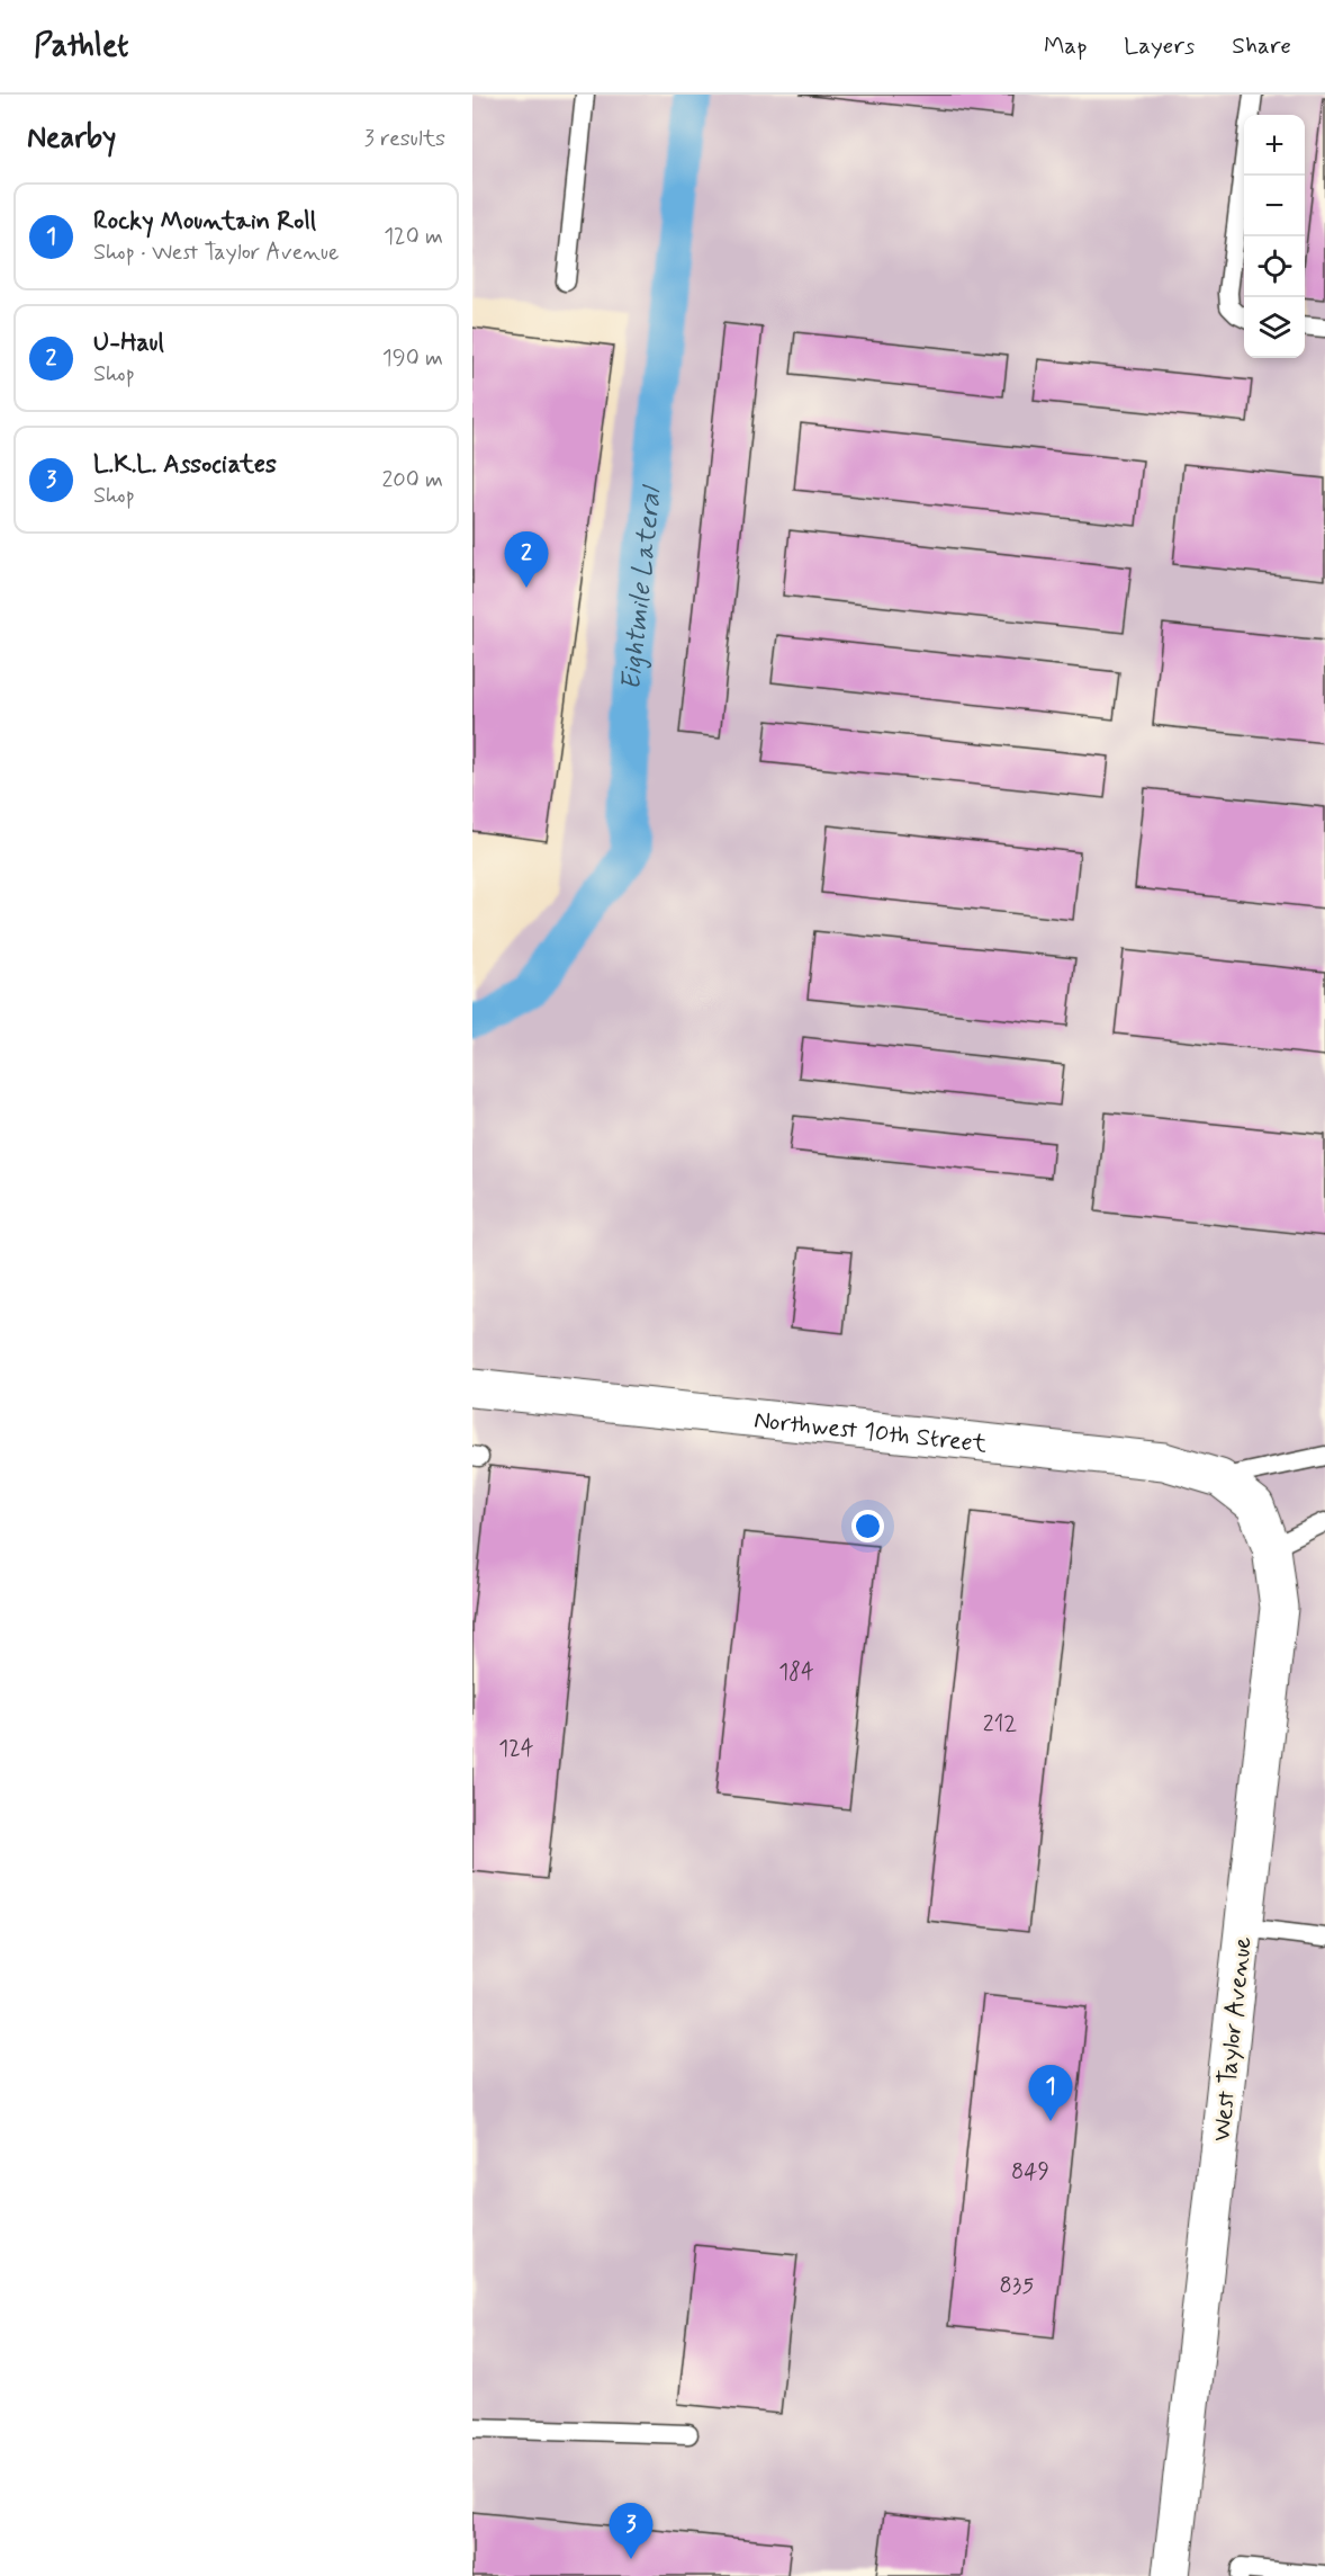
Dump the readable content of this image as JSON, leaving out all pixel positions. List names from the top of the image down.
{
  "streets": {
    "street": ["Northwest 10th Street", "West Taylor Avenue"]
  },
  "crossings": [
    ["Northwest 10th Street", "West Taylor Avenue"]
  ],
  "water": ["Eightmile Lateral"],
  "house_numbers": [
    "184",
    "212",
    "124",
    "849",
    "835"
  ],
  "page": {
    "header": "Pathlet",
    "nav": ["Map", "Layers", "Share"],
    "heading": ["Nearby", "3 results"],
    "map_buttons": ["+", "−"],
    "list": [
      {
        "mark": "1",
        "name": "Rocky Mountain Roll",
        "note": "Shop · West Taylor Avenue",
        "value": "120 m"
      },
      {
        "mark": "2",
        "name": "U-Haul",
        "note": "Shop",
        "value": "190 m"
      },
      {
        "mark": "3",
        "name": "L.K.L. Associates",
        "note": "Shop",
        "value": "200 m"
      }
    ],
    "pins": ["2", "1", "3"]
  }
}
